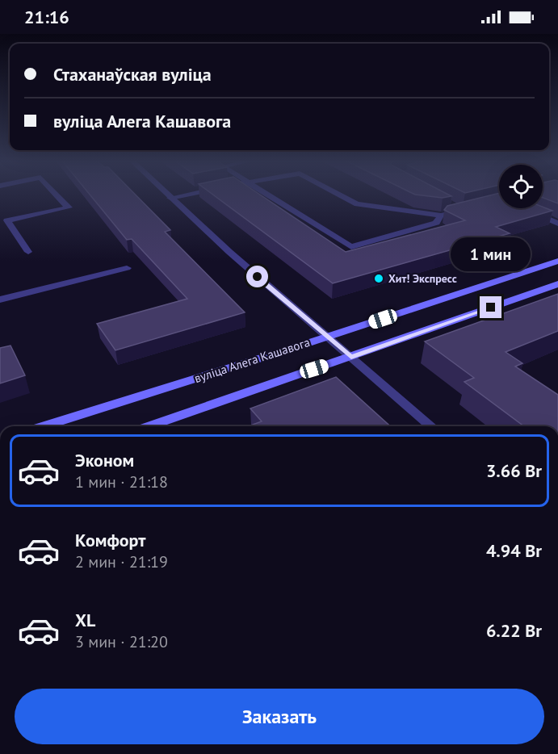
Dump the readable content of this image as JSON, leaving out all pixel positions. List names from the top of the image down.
{
  "streets": {
    "main road": ["вуліца Алега Кашавога"]
  },
  "places": ["Хит! Экспресс"],
  "page": {
    "status": "21:16",
    "banner": ["Стаханаўская вуліца", "вуліца Алега Кашавога"],
    "bubble": "1 мин",
    "list": [
      {
        "name": "Эконом",
        "note": "1 мин · 21:18",
        "value": "3.66 Br"
      },
      {
        "name": "Комфорт",
        "note": "2 мин · 21:19",
        "value": "4.94 Br"
      },
      {
        "name": "XL",
        "note": "3 мин · 21:20",
        "value": "6.22 Br"
      }
    ],
    "buttons": "Заказать"
  }
}
